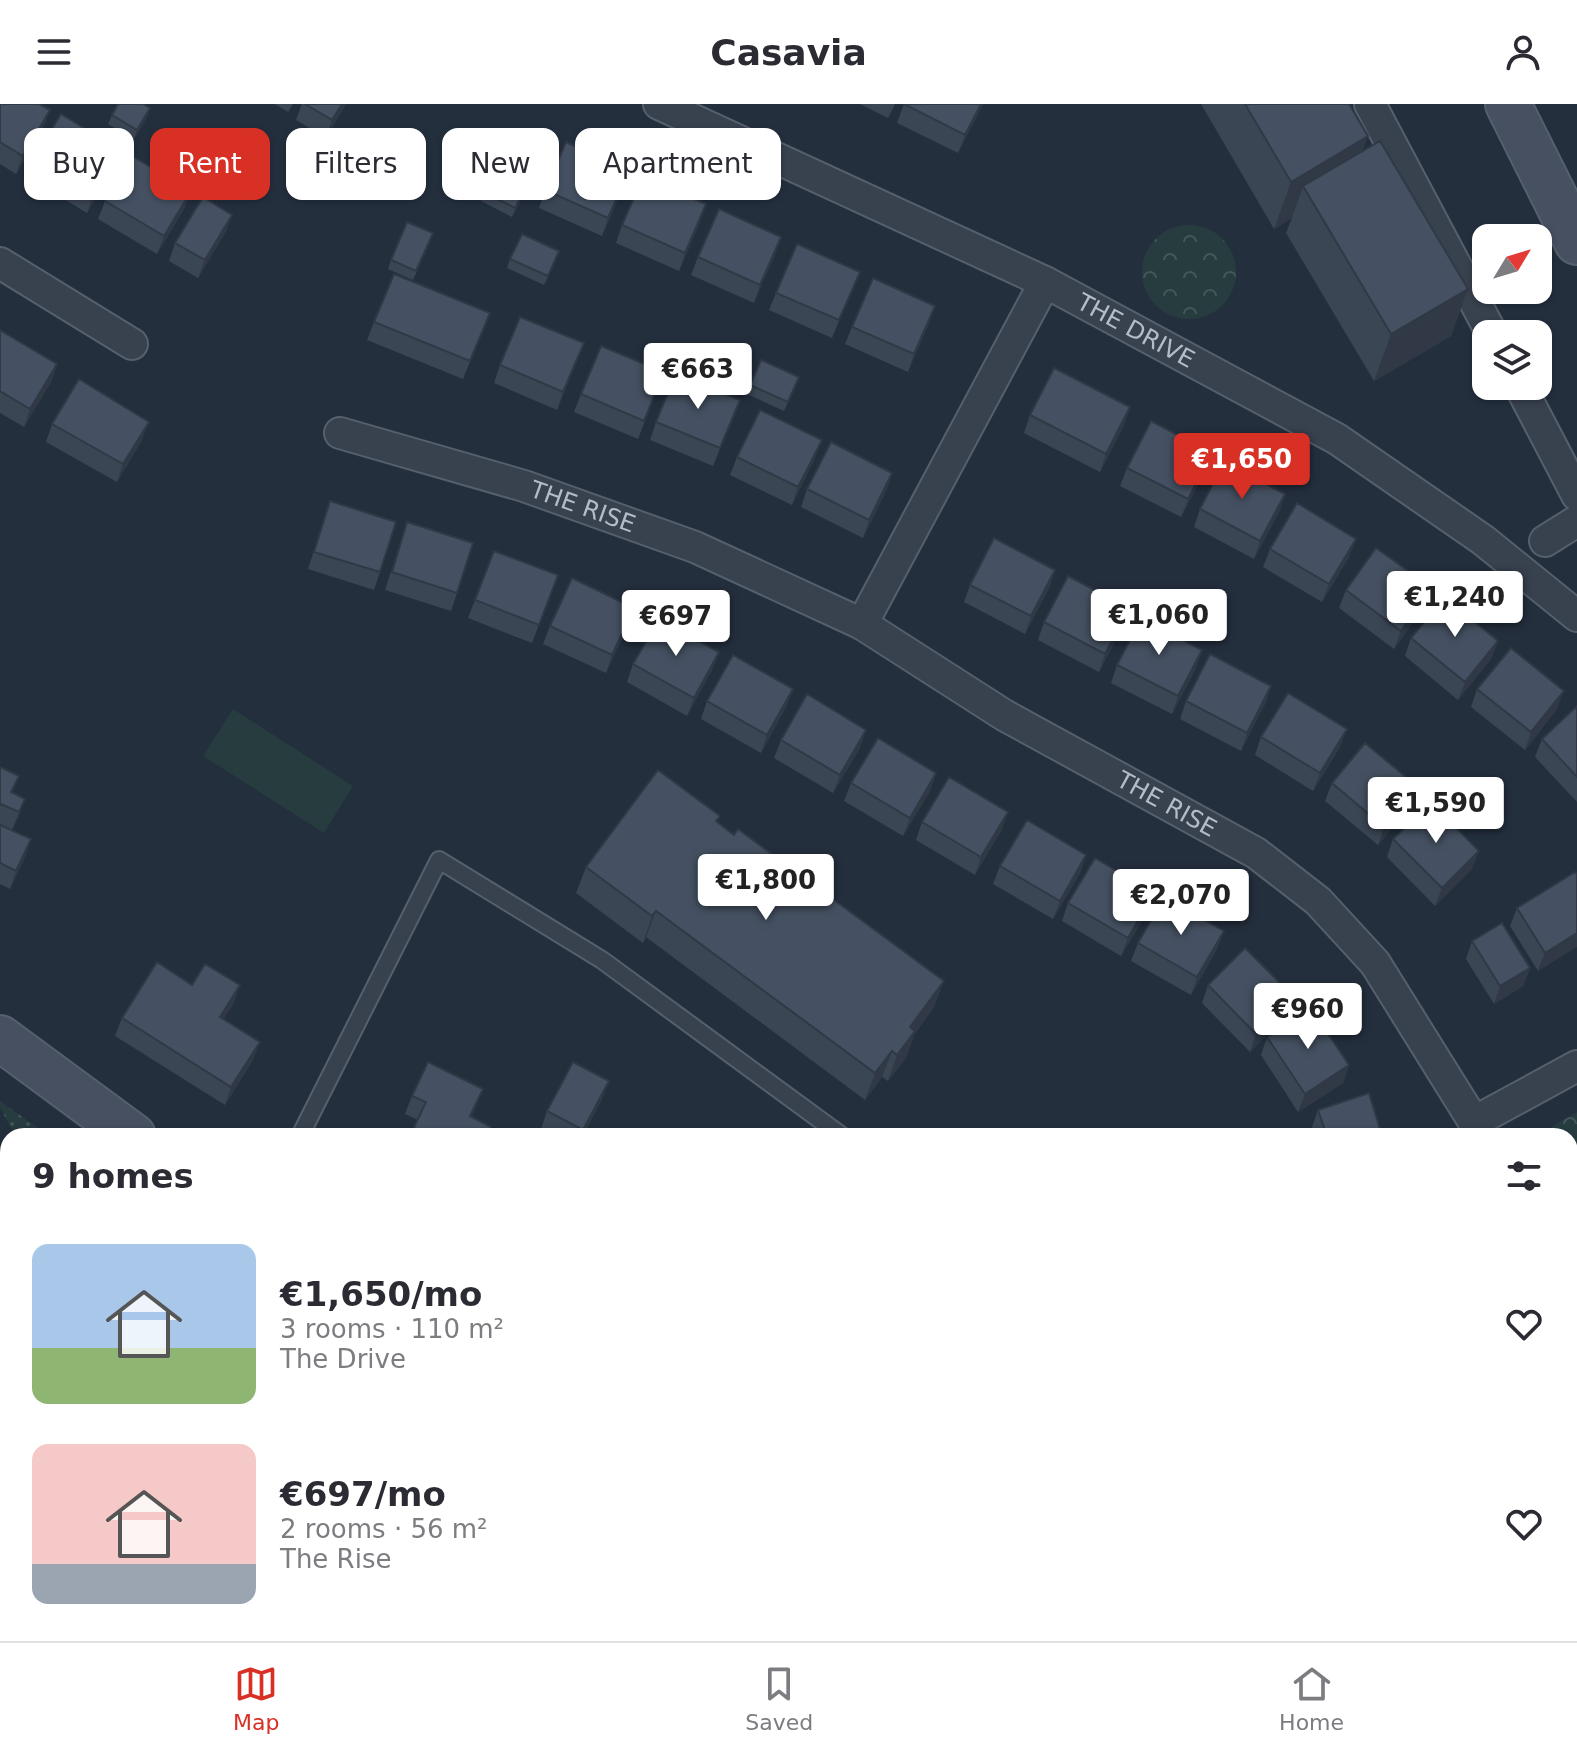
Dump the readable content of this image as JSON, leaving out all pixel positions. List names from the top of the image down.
{
  "streets": {
    "street": ["THE DRIVE", "THE RISE"]
  },
  "north": "top right",
  "page": {
    "header": "Casavia",
    "chip": [
      "Buy",
      "Rent",
      "Filters",
      "New",
      "Apartment"
    ],
    "price": [
      "€663",
      "€1,650",
      "€1,240",
      "€1,060",
      "€697",
      "€1,590",
      "€1,800",
      "€2,070",
      "€960"
    ],
    "heading": "9 homes",
    "list": [
      {
        "name": "€1,650/mo",
        "note": "3 rooms · 110 m² · The Drive"
      },
      {
        "name": "€697/mo",
        "note": "2 rooms · 56 m² · The Rise"
      }
    ],
    "tabs": ["Map", "Saved", "Home"]
  }
}
